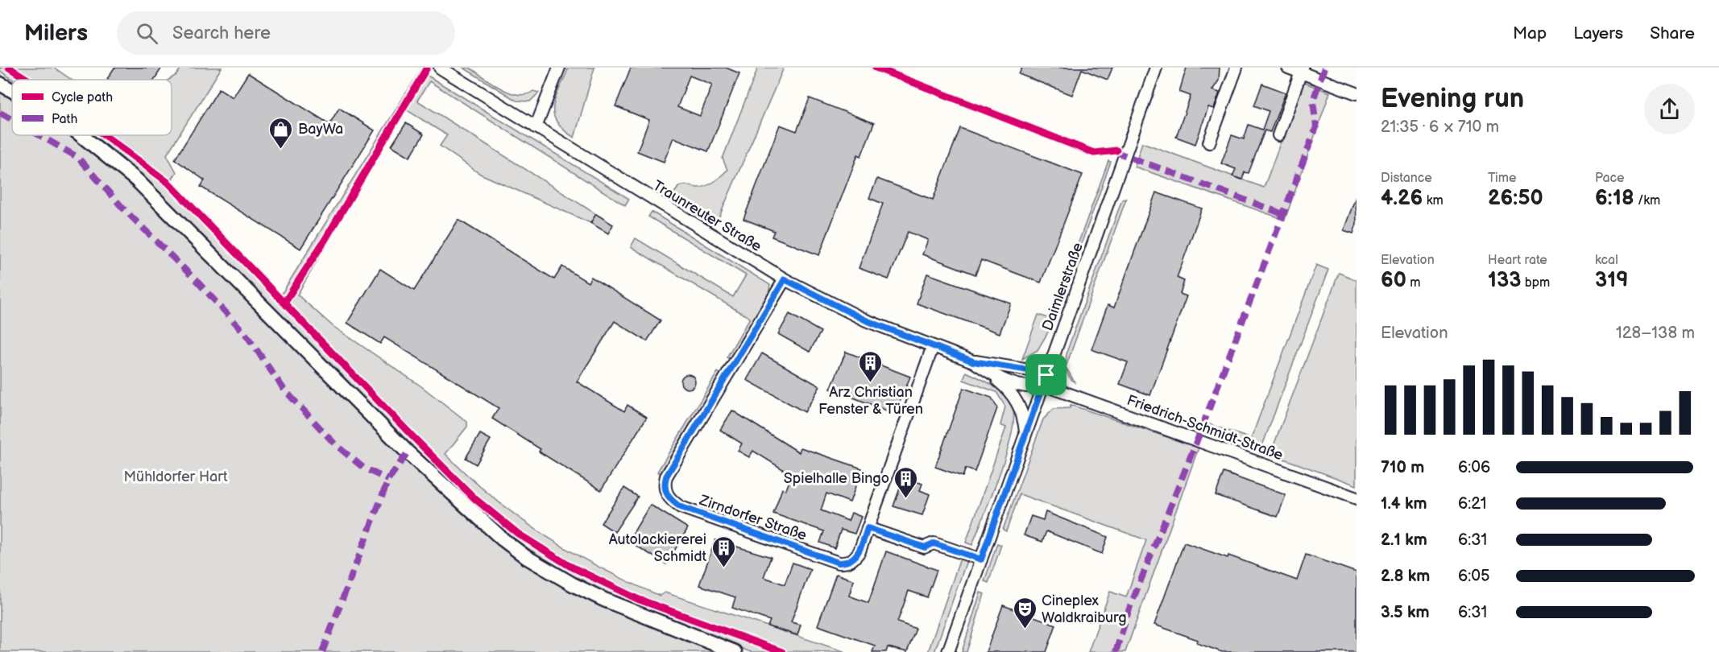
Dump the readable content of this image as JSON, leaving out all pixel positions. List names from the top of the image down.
{
  "streets": {
    "street": [
      "Traunreuter Straße",
      "Daimlerstraße",
      "Friedrich-Schmidt-Straße",
      "Zirndorfer Straße"
    ]
  },
  "crossings": [
    ["Traunreuter Straße", "Daimlerstraße"],
    ["Traunreuter Straße", "Friedrich-Schmidt-Straße"],
    ["Traunreuter Straße", "Zirndorfer Straße"],
    ["Daimlerstraße", "Friedrich-Schmidt-Straße"]
  ],
  "parks": ["Mühldorfer Hart"],
  "places": {
    "shop": ["BayWa"],
    "building": ["Arz Christian Fenster & Türen", "Spielhalle Bingo", "Autolackiererei Schmidt"],
    "theatre": ["Cineplex Waldkraiburg"]
  },
  "legend": ["Cycle path", "Path"],
  "page": {
    "header": "Milers",
    "search": "Search here",
    "nav": ["Map", "Layers", "Share"],
    "heading": ["Evening run", "21:35 · 6 × 710 m"],
    "stats": [
      ["Distance", "4.26 km"],
      ["Time", "26:50"],
      ["Pace", "6:18 /km"],
      ["Elevation", "60 m"],
      ["Heart rate", "133 bpm"],
      ["kcal", "319"]
    ],
    "chart": ["Elevation", "128–138 m"],
    "list": [
      {
        "name": "710 m",
        "note": "6:06"
      },
      {
        "name": "1.4 km",
        "note": "6:21"
      },
      {
        "name": "2.1 km",
        "note": "6:31"
      },
      {
        "name": "2.8 km",
        "note": "6:05"
      },
      {
        "name": "3.5 km",
        "note": "6:31"
      }
    ]
  }
}
